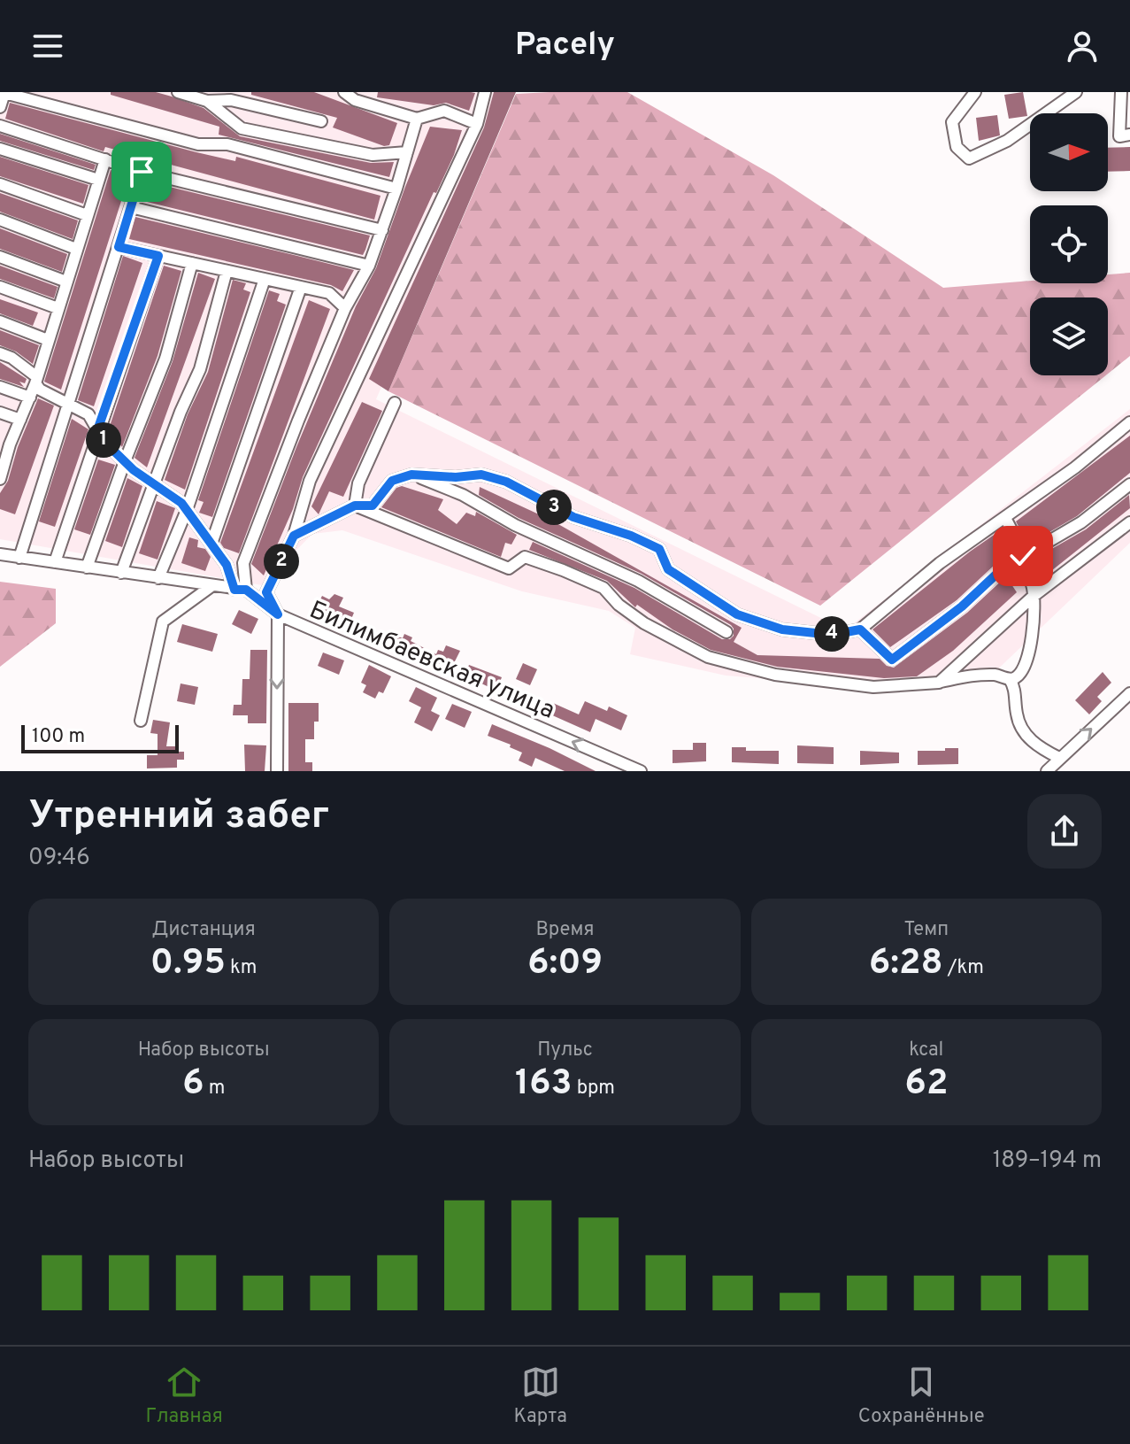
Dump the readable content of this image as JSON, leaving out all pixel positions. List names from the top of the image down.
{
  "streets": {
    "street": ["Билимбаевская улица"]
  },
  "one_way": ["Билимбаевская улица"],
  "scale_bar": "100 m",
  "north": "right",
  "page": {
    "header": "Pacely",
    "pins": [
      "1",
      "3",
      "2",
      "4"
    ],
    "scale": "100 m",
    "heading": ["Утренний забег", "09:46"],
    "stats": [
      ["Дистанция", "0.95 km"],
      ["Время", "6:09"],
      ["Темп", "6:28 /km"],
      ["Набор высоты", "6 m"],
      ["Пульс", "163 bpm"],
      ["kcal", "62"]
    ],
    "chart": ["Набор высоты", "189–194 m"],
    "tabs": ["Главная", "Карта", "Сохранённые"]
  }
}
